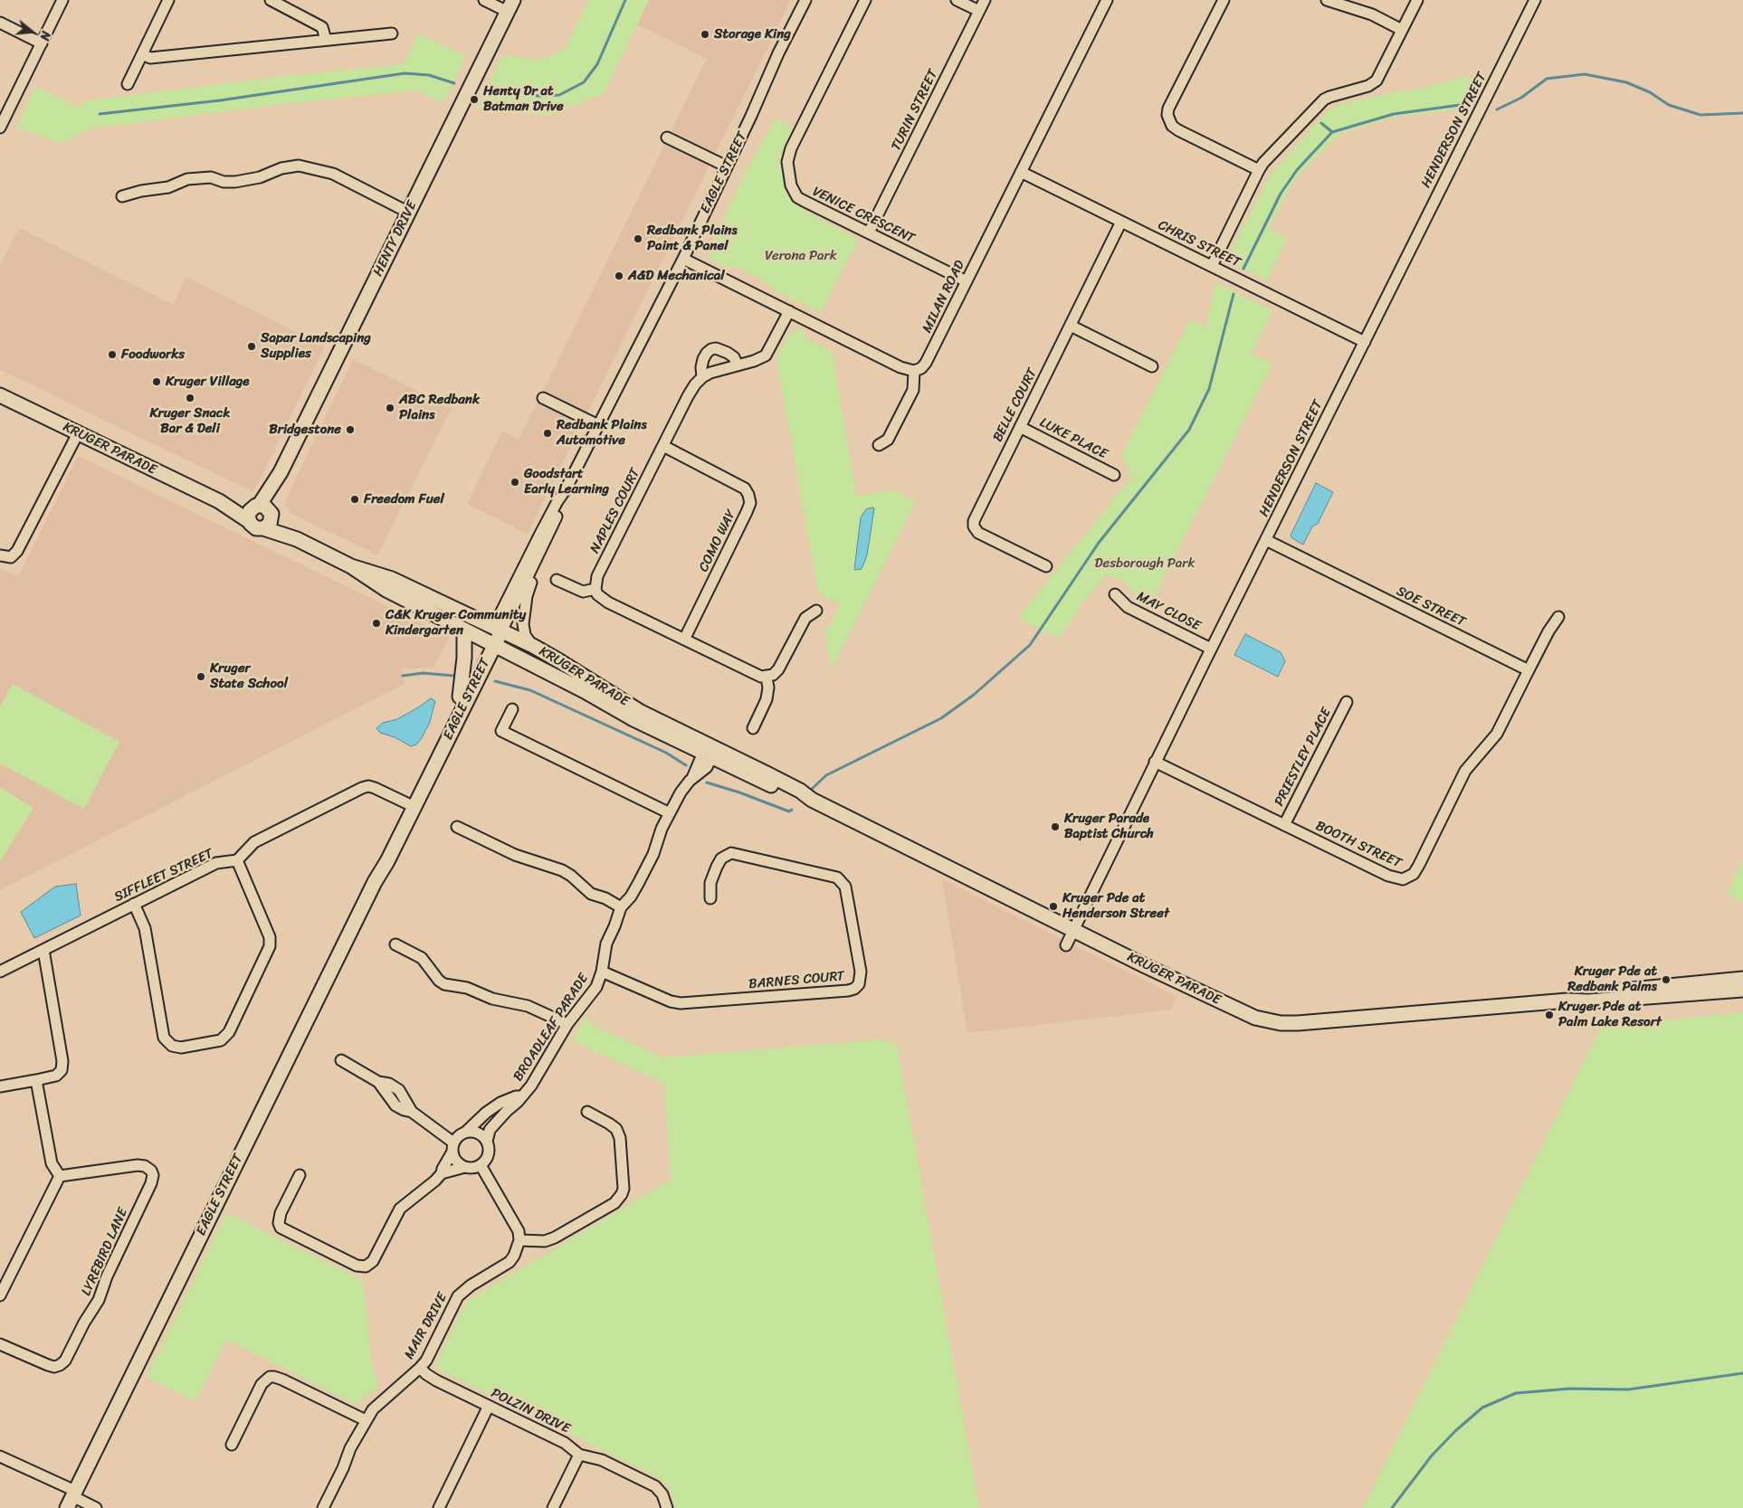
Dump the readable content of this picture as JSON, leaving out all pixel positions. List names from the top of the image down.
{
  "streets": {
    "street": [
      "TURIN STREET",
      "HENDERSON STREET",
      "EAGLE STREET",
      "VENICE CRESCENT",
      "HENTY DRIVE",
      "CHRIS STREET",
      "MILAN ROAD",
      "BELLE COURT",
      "LUKE PLACE",
      "KRUGER PARADE",
      "NAPLES COURT",
      "COMO WAY",
      "SOE STREET",
      "MAY CLOSE",
      "PRIESTLEY PLACE",
      "BOOTH STREET",
      "SIFFLEET STREET",
      "BARNES COURT",
      "BROADLEAF PARADE",
      "LYREBIRD LANE",
      "MAIR DRIVE",
      "POLZIN DRIVE"
    ]
  },
  "crossings": [
    ["TURIN STREET", "VENICE CRESCENT"],
    ["HENDERSON STREET", "CHRIS STREET"],
    ["HENDERSON STREET", "KRUGER PARADE"],
    ["HENDERSON STREET", "SOE STREET"],
    ["HENDERSON STREET", "MAY CLOSE"],
    ["HENDERSON STREET", "BOOTH STREET"],
    ["EAGLE STREET", "KRUGER PARADE"],
    ["VENICE CRESCENT", "MILAN ROAD"],
    ["HENTY DRIVE", "KRUGER PARADE"],
    ["CHRIS STREET", "MILAN ROAD"],
    ["CHRIS STREET", "BELLE COURT"],
    ["BELLE COURT", "LUKE PLACE"],
    ["KRUGER PARADE", "BROADLEAF PARADE"],
    ["NAPLES COURT", "COMO WAY"],
    ["SOE STREET", "BOOTH STREET"],
    ["PRIESTLEY PLACE", "BOOTH STREET"],
    ["BARNES COURT", "BROADLEAF PARADE"],
    ["MAIR DRIVE", "POLZIN DRIVE"]
  ],
  "parks": ["Verona Park", "Desborough Park"],
  "places": [
    "Storage King",
    "Henty Dr at Batman Drive",
    "Redbank Plains Paint & Panel",
    "A&D Mechanical",
    "Sapar Landscaping Supplies",
    "Foodworks",
    "Kruger Village",
    "Kruger Snack Bar & Deli",
    "ABC Redbank Plains",
    "Bridgestone",
    "Redbank Plains Automotive",
    "Goodstart Early Learning",
    "Freedom Fuel",
    "C&K Kruger Community Kindergarten",
    "Kruger State School",
    "Kruger Parade Baptist Church",
    "Kruger Pde at Henderson Street",
    "Kruger Pde at Redbank Palms",
    "Kruger Pde at Palm Lake Resort"
  ],
  "north": "right"
}
